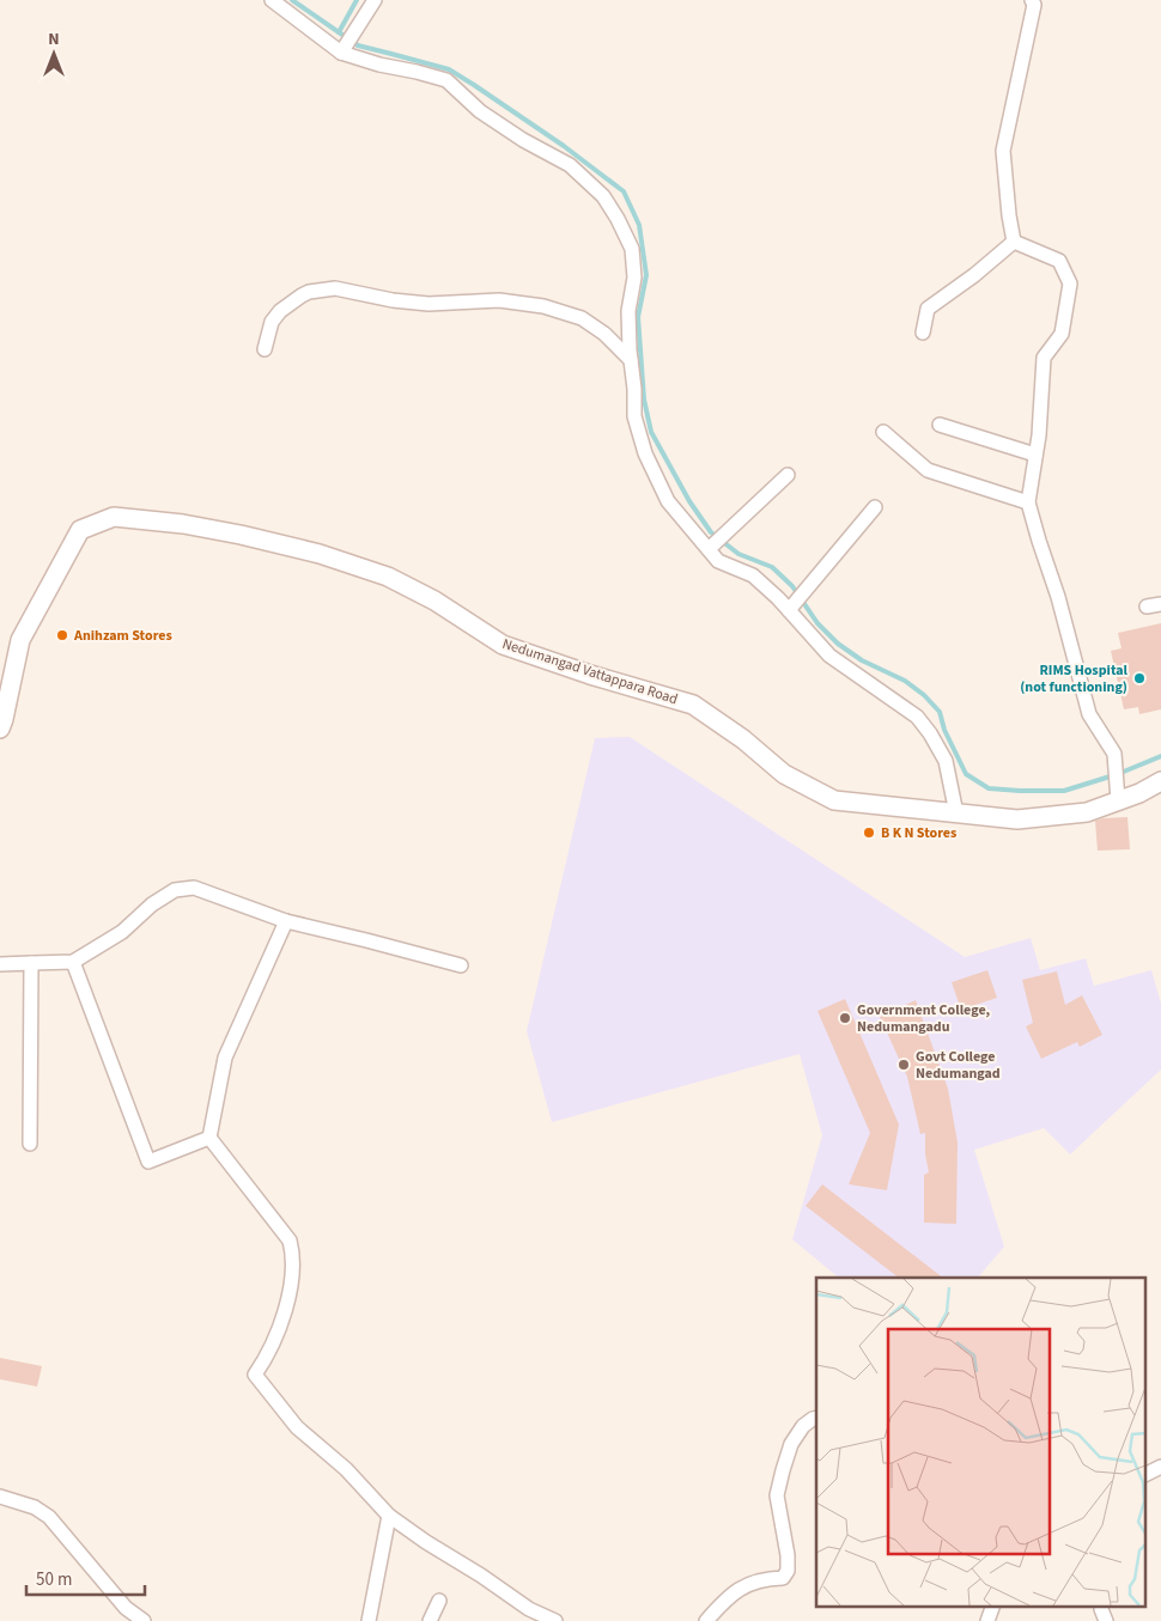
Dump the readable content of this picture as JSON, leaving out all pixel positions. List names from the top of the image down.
{
  "streets": {
    "main road": ["Nedumangad Vattappara Road"]
  },
  "places": [
    "Anihzam Stores",
    "RIMS Hospital (not functioning)",
    "B K N Stores",
    "Government College, Nedumangadu",
    "Govt College Nedumangad"
  ],
  "scale_bar": "50 m",
  "north": "top"
}
